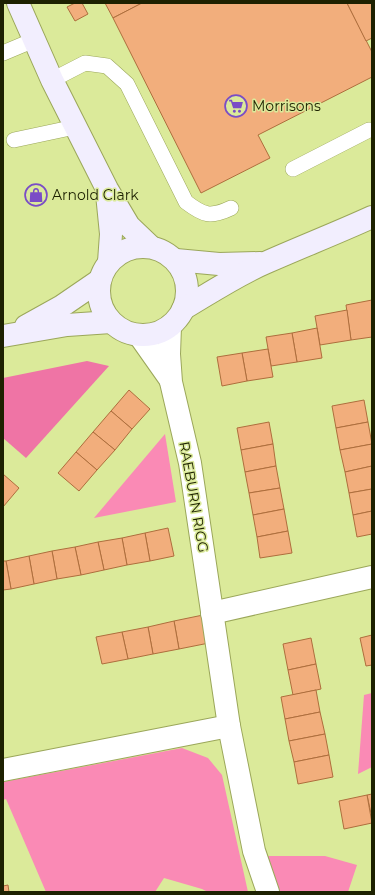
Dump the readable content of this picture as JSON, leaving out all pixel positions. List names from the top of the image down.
{
  "streets": {
    "street": ["RAEBURN RIGG"]
  },
  "places": {
    "supermarket": ["Morrisons"],
    "shop": ["Arnold Clark"]
  }
}
